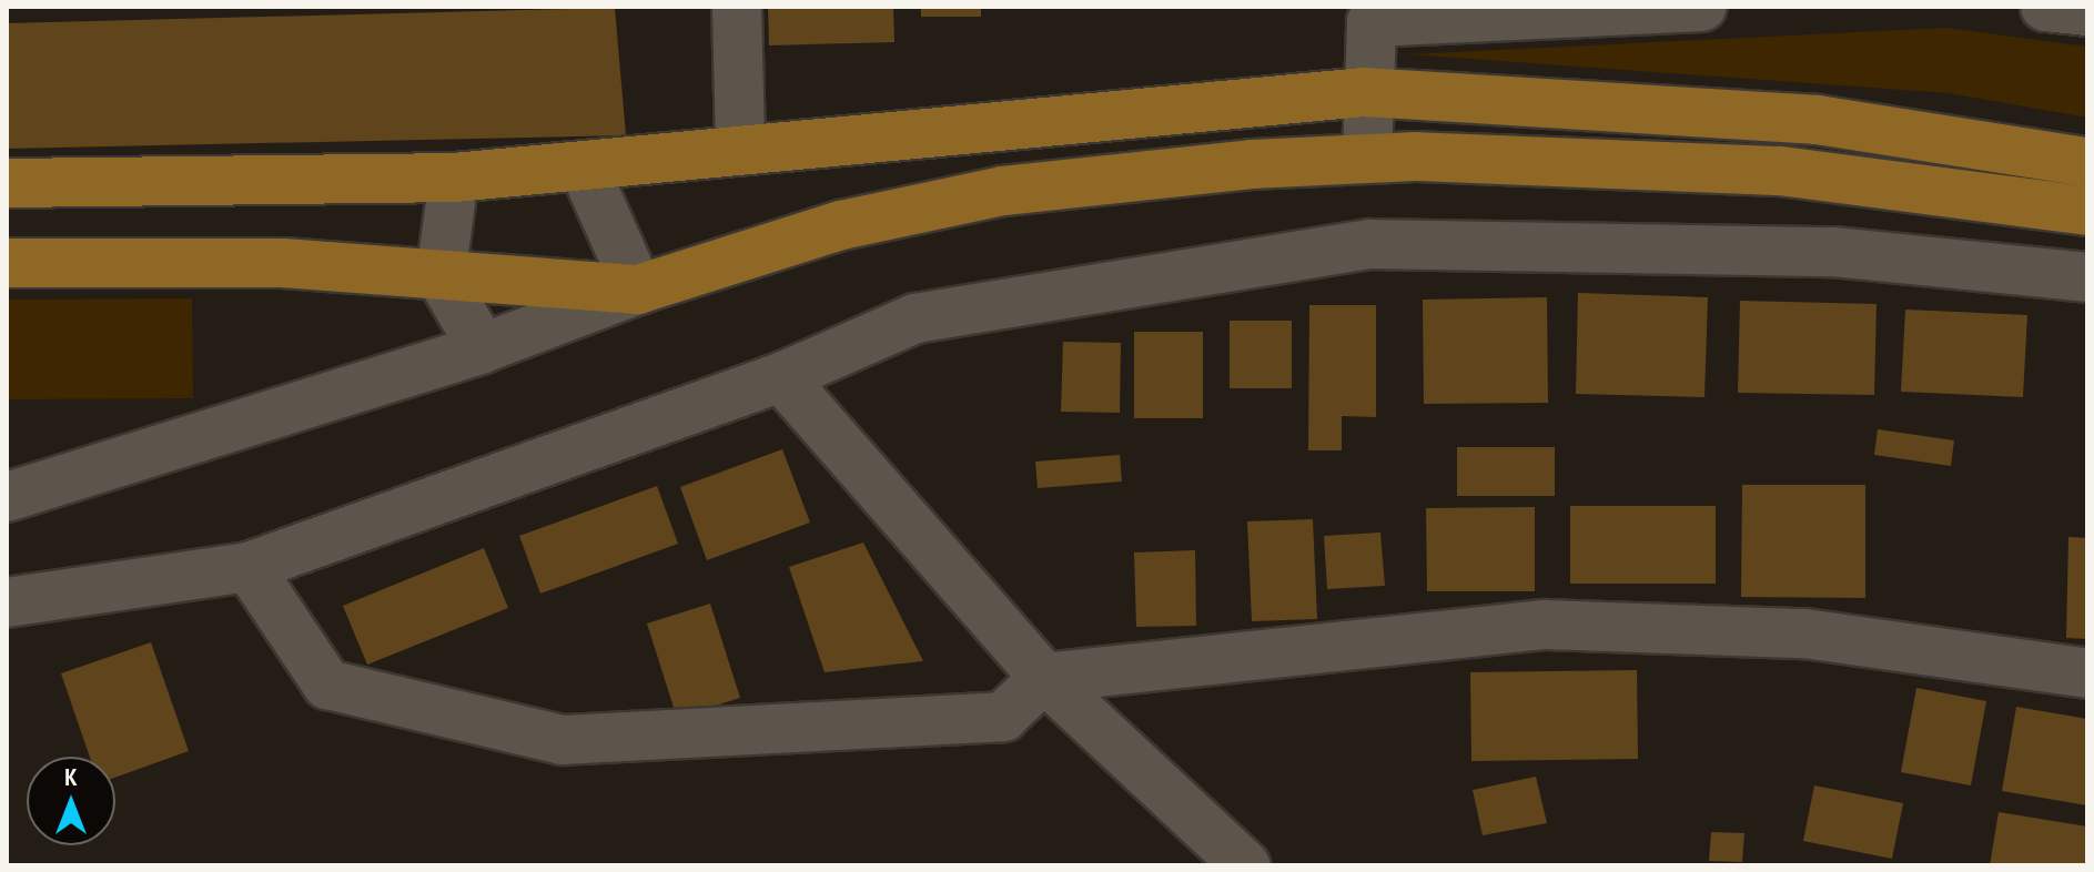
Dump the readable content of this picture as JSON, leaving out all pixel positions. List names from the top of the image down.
{
  "north": "top"
}
